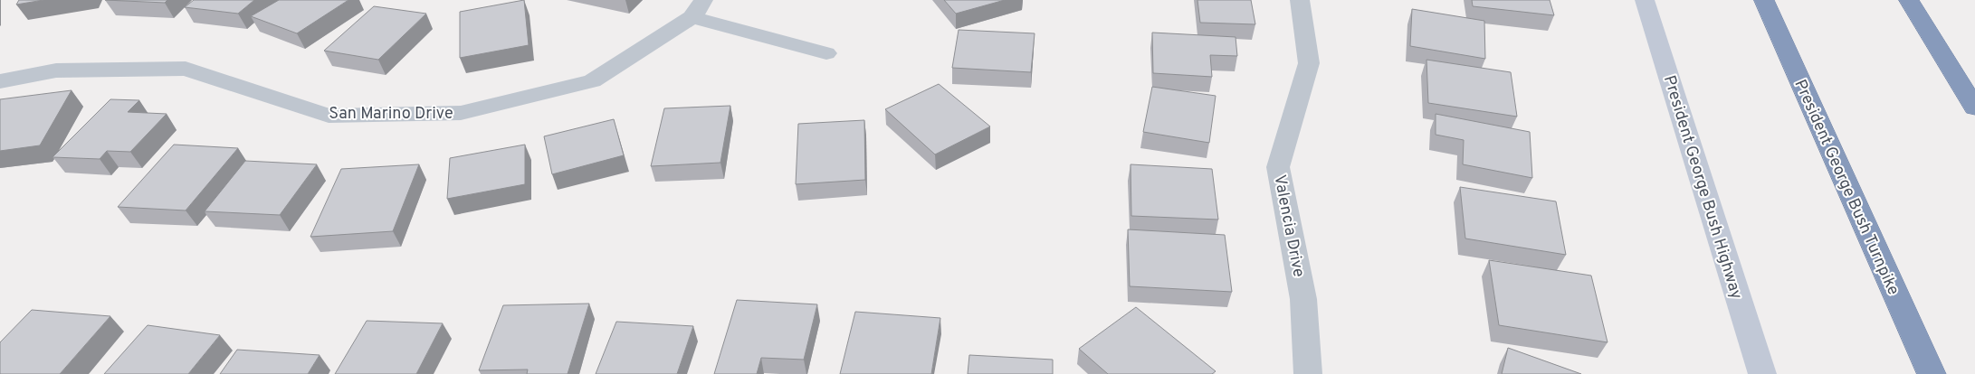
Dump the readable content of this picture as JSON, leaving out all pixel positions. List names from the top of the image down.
{
  "streets": {
    "highway": ["President George Bush Turnpike"],
    "main road": ["President George Bush Highway"],
    "street": ["San Marino Drive", "Valencia Drive"]
  }
}
